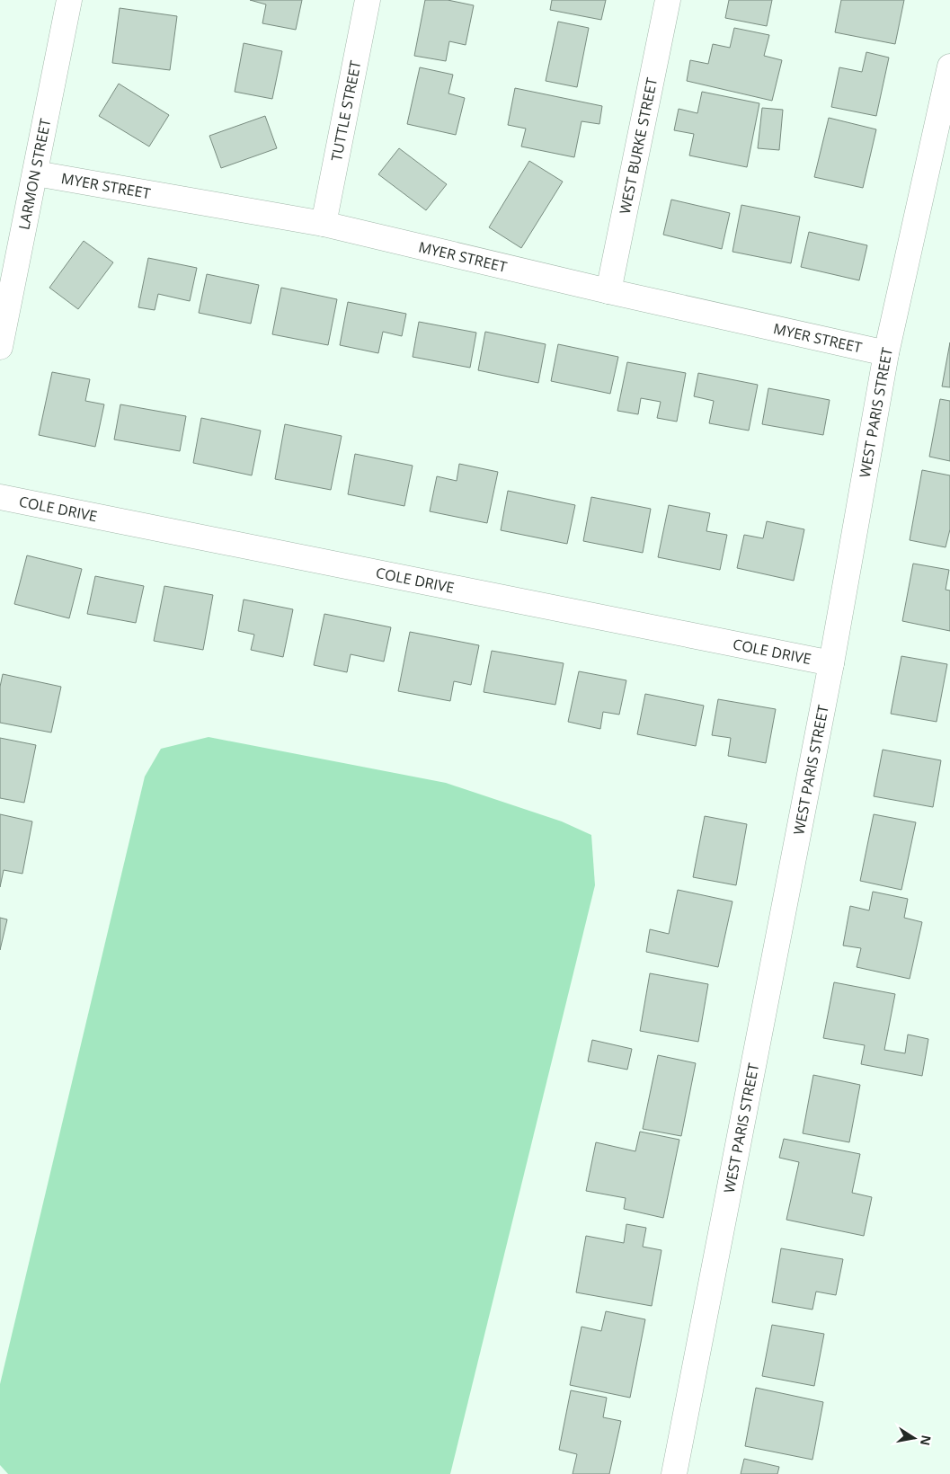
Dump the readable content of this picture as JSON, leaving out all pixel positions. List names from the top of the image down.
{
  "streets": {
    "street": [
      "TUTTLE STREET",
      "WEST BURKE STREET",
      "LARMON STREET",
      "MYER STREET",
      "WEST PARIS STREET",
      "COLE DRIVE"
    ]
  },
  "crossings": [
    ["TUTTLE STREET", "MYER STREET"],
    ["WEST BURKE STREET", "MYER STREET"],
    ["LARMON STREET", "MYER STREET"],
    ["MYER STREET", "WEST PARIS STREET"],
    ["WEST PARIS STREET", "COLE DRIVE"]
  ],
  "north": "right"
}
